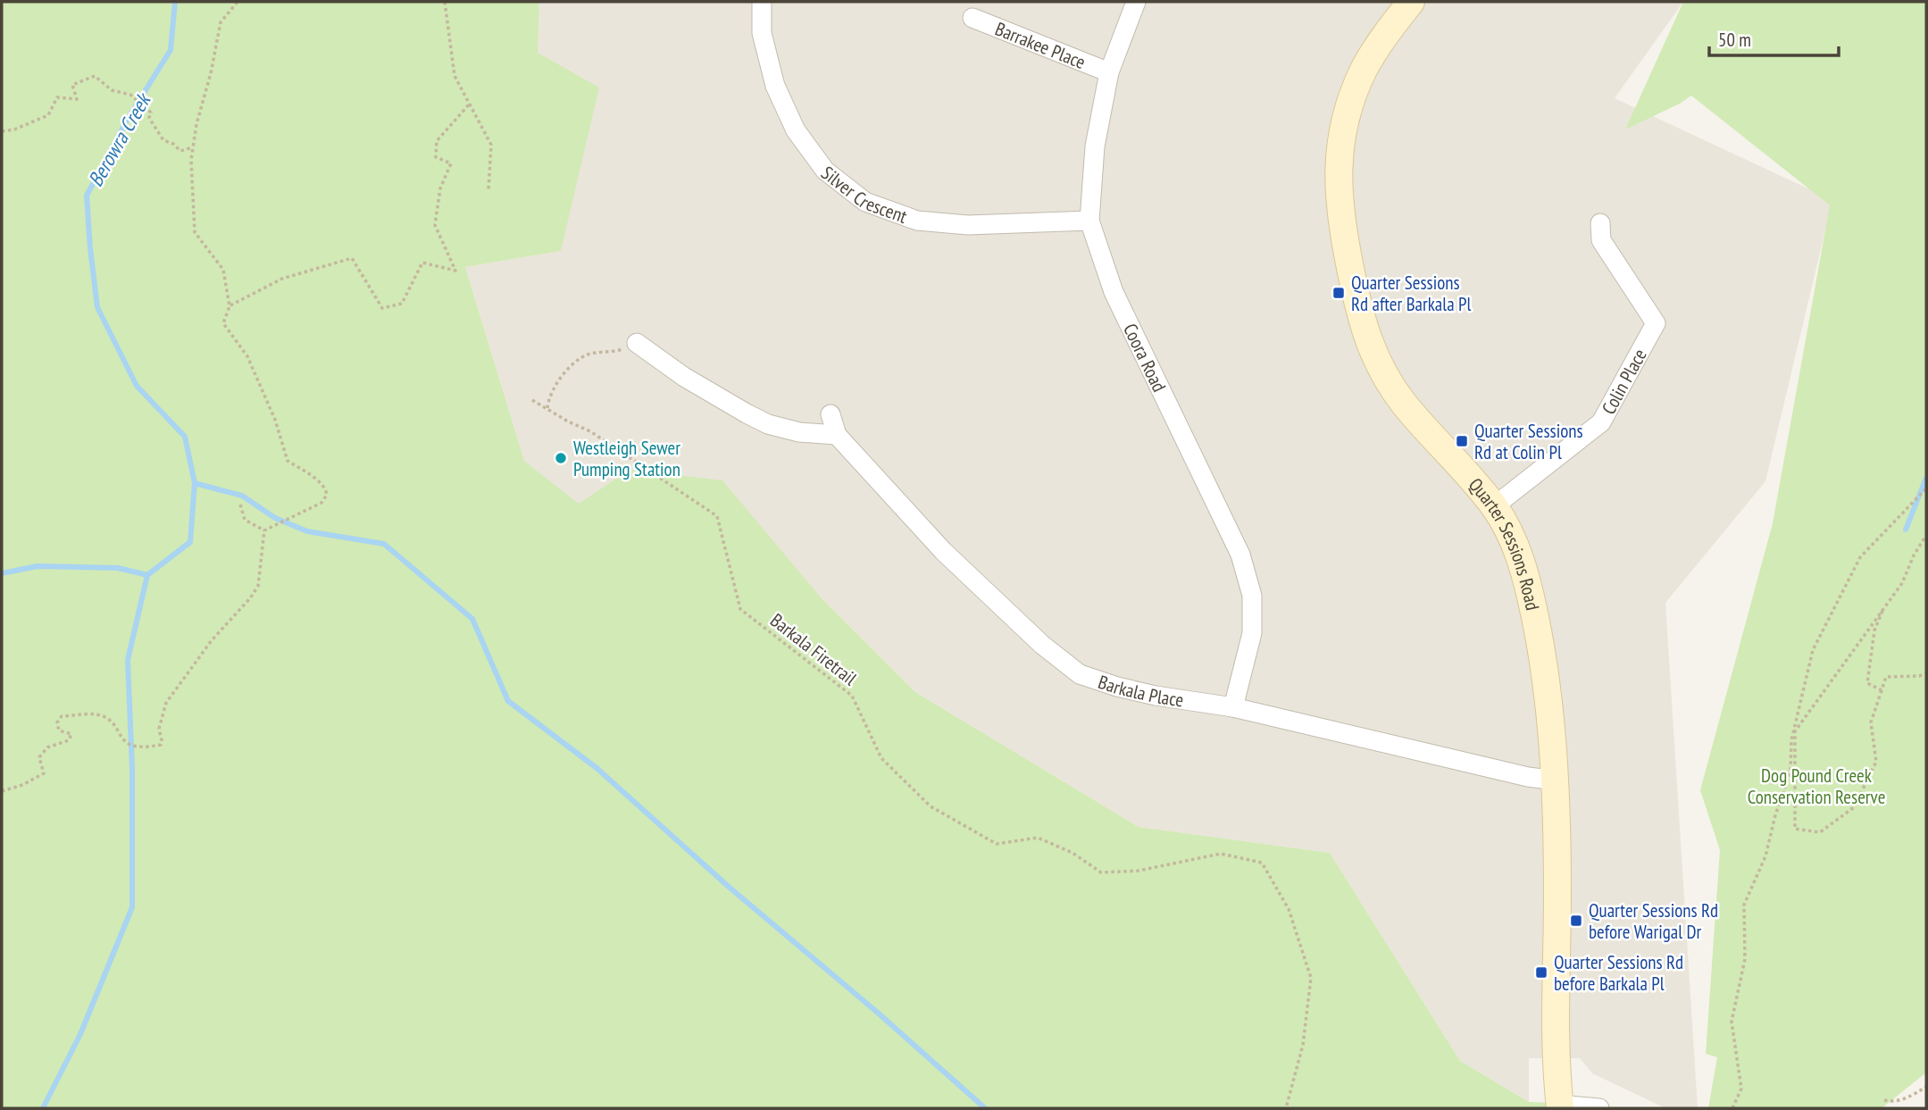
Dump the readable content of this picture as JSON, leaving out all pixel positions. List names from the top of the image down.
{
  "streets": {
    "main road": ["Quarter Sessions Road"],
    "street": [
      "Barrakee Place",
      "Silver Crescent",
      "Coora Road",
      "Colin Place",
      "Barkala Place"
    ],
    "path": ["Barkala Firetrail"]
  },
  "crossings": [
    ["Barrakee Place", "Coora Road"],
    ["Silver Crescent", "Coora Road"],
    ["Coora Road", "Barkala Place"],
    ["Colin Place", "Quarter Sessions Road"],
    ["Quarter Sessions Road", "Barkala Place"]
  ],
  "water": ["Berowra Creek"],
  "parks": ["Dog Pound Creek Conservation Reserve"],
  "places": {
    "transit": [
      "Quarter Sessions Rd after Barkala Pl",
      "Quarter Sessions Rd at Colin Pl",
      "Quarter Sessions Rd before Warigal Dr",
      "Quarter Sessions Rd before Barkala Pl"
    ],
    "other": ["Westleigh Sewer Pumping Station"]
  },
  "scale_bar": "50 m"
}
